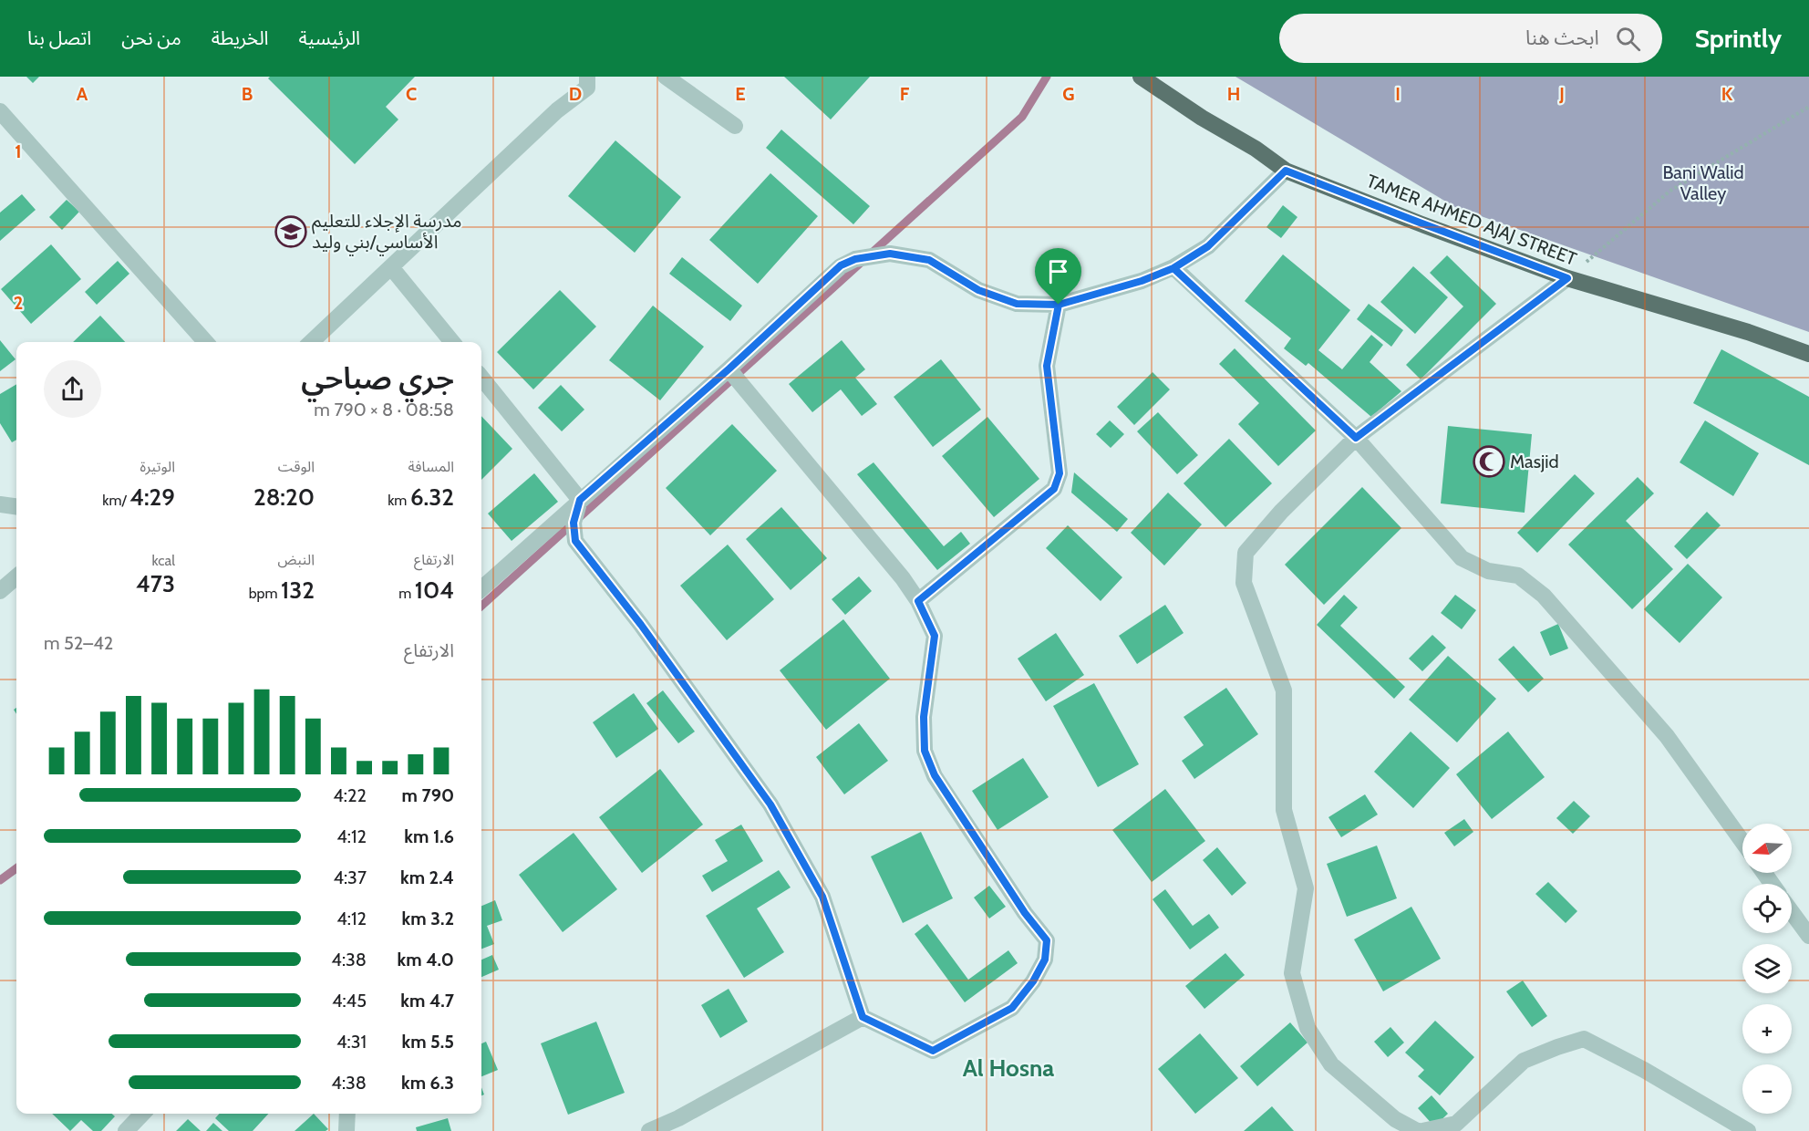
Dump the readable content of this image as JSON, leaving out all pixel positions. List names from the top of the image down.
{
  "streets": {
    "main road": ["TAMER AHMED AJAJ STREET"]
  },
  "districts": ["Al Hosna"],
  "parks": ["Bani Walid Valley"],
  "places": {
    "school or university": ["مدرسة الإجلاء للتعليم الأساسي/بني وليد"],
    "mosque": ["Masjid"]
  },
  "north": "left",
  "page": {
    "header": "Sprintly",
    "search": "ابحث هنا",
    "nav": [
      "الرئيسية",
      "الخريطة",
      "من نحن",
      "اتصل بنا"
    ],
    "heading": ["جري صباحي", "08:58 · 8 × 790 m"],
    "stats": [
      ["المسافة", "6.32 km"],
      ["الوقت", "28:20"],
      ["الوتيرة", "4:29 /km"],
      ["الارتفاع", "104 m"],
      ["النبض", "132 bpm"],
      ["kcal", "473"]
    ],
    "chart": ["الارتفاع", "42–52 m"],
    "list": [
      {
        "name": "790 m",
        "note": "4:22"
      },
      {
        "name": "1.6 km",
        "note": "4:12"
      },
      {
        "name": "2.4 km",
        "note": "4:37"
      },
      {
        "name": "3.2 km",
        "note": "4:12"
      },
      {
        "name": "4.0 km",
        "note": "4:38"
      },
      {
        "name": "4.7 km",
        "note": "4:45"
      },
      {
        "name": "5.5 km",
        "note": "4:31"
      },
      {
        "name": "6.3 km",
        "note": "4:38"
      }
    ],
    "map_buttons": ["+", "−"]
  },
  "grid": {
    "columns": [
      "A",
      "B",
      "C",
      "D",
      "E",
      "F",
      "G",
      "H",
      "I",
      "J",
      "K"
    ],
    "rows": ["1", "2"]
  }
}
